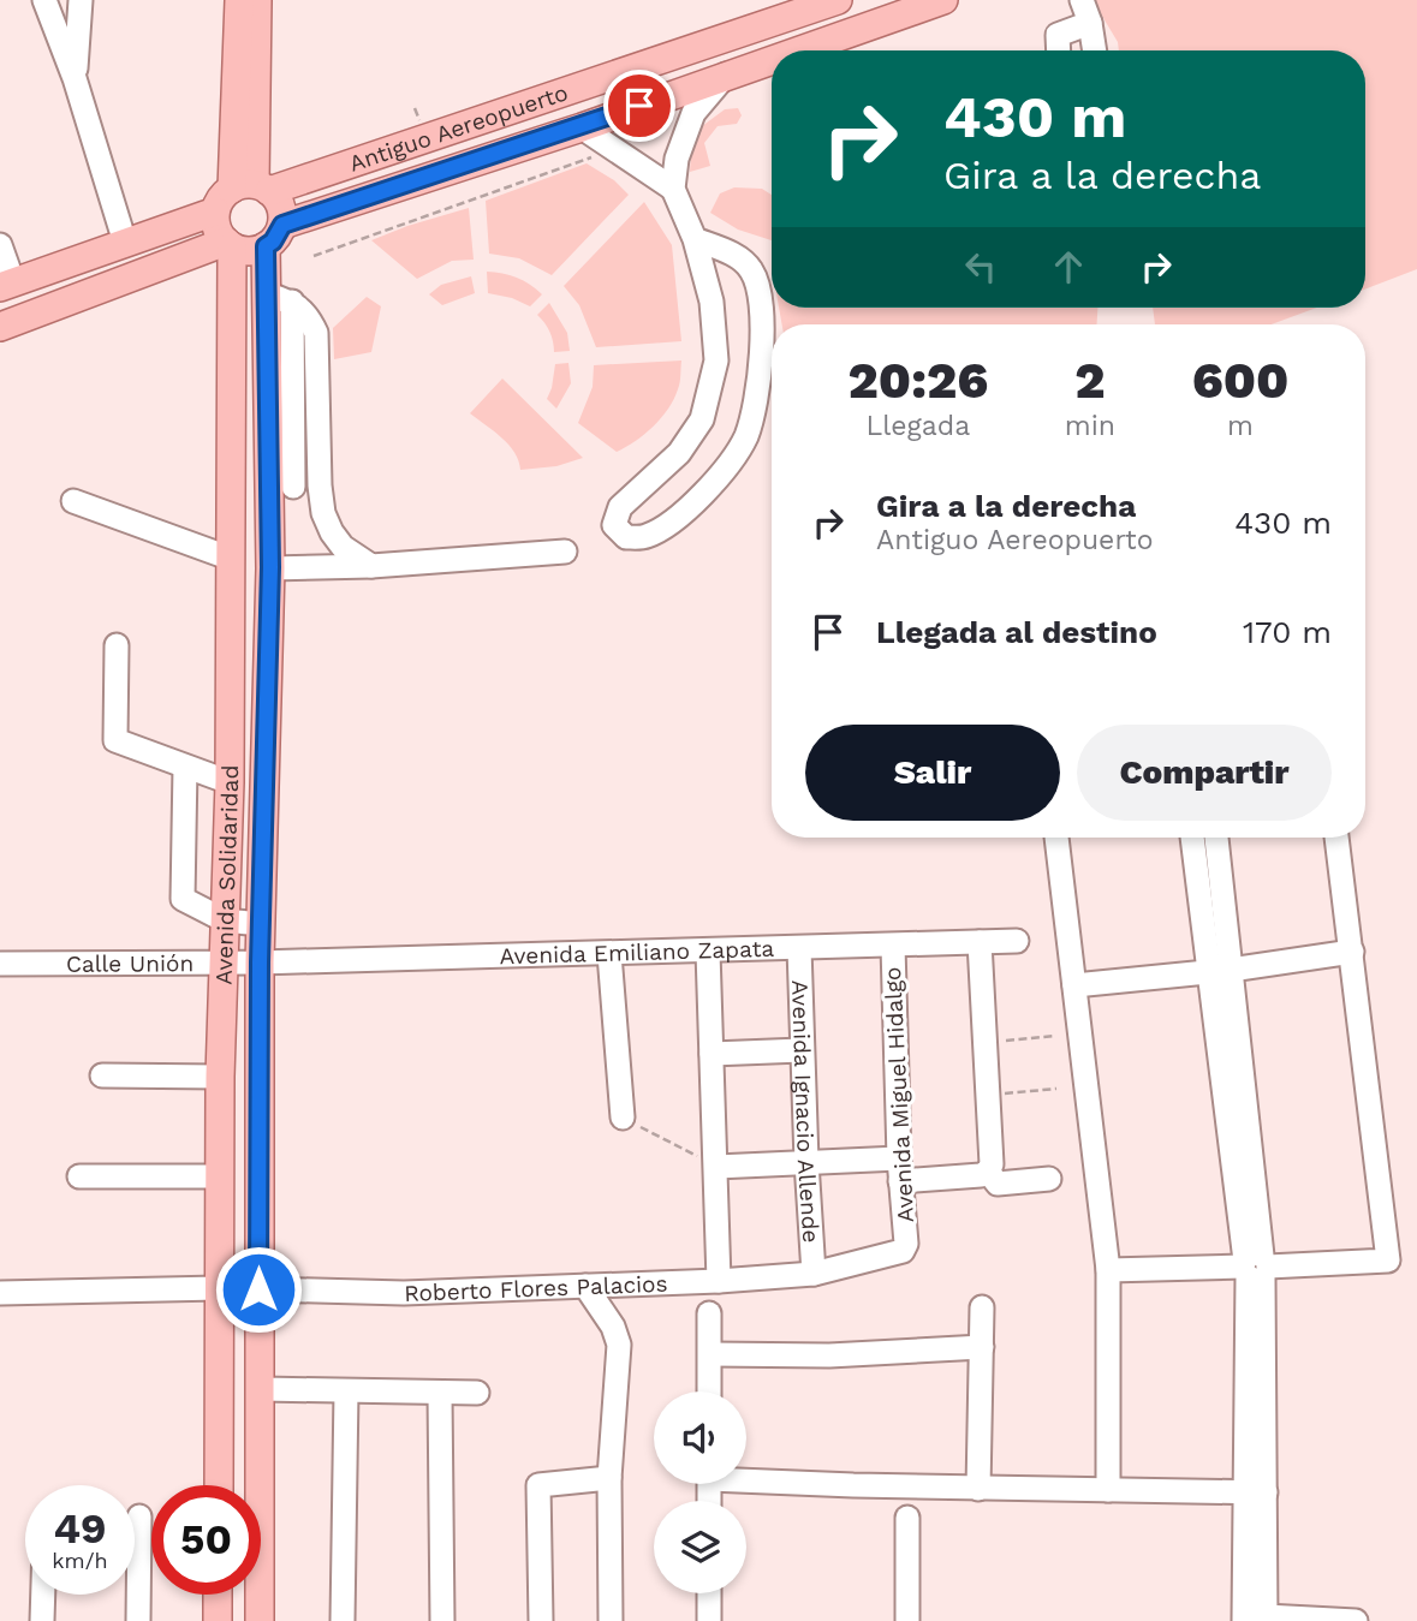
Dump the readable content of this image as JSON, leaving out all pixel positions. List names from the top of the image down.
{
  "streets": {
    "main road": ["Antiguo Aereopuerto", "Avenida Solidaridad"],
    "street": [
      "Avenida Emiliano Zapata",
      "Calle Unión",
      "Avenida Miguel Hidalgo",
      "Avenida Ignacio Allende",
      "Roberto Flores Palacios"
    ]
  },
  "crossings": [
    ["Antiguo Aereopuerto", "Avenida Solidaridad"],
    ["Avenida Solidaridad", "Avenida Emiliano Zapata"],
    ["Avenida Solidaridad", "Calle Unión"],
    ["Avenida Solidaridad", "Roberto Flores Palacios"],
    ["Avenida Emiliano Zapata", "Calle Unión"],
    ["Avenida Emiliano Zapata", "Avenida Miguel Hidalgo"],
    ["Avenida Emiliano Zapata", "Avenida Ignacio Allende"],
    ["Avenida Miguel Hidalgo", "Avenida Ignacio Allende"],
    ["Avenida Miguel Hidalgo", "Roberto Flores Palacios"],
    ["Avenida Ignacio Allende", "Roberto Flores Palacios"]
  ],
  "page": {
    "turn": ["430 m", "Gira a la derecha"],
    "eta": [
      "20:26",
      "Llegada",
      "2",
      "min",
      "600",
      "m"
    ],
    "list": [
      {
        "name": "Gira a la derecha",
        "note": "Antiguo Aereopuerto",
        "value": "430 m"
      },
      {
        "name": "Llegada al destino",
        "value": "170 m"
      }
    ],
    "buttons": ["Salir", "Compartir"],
    "speed": "49 km/h",
    "limit": "50"
  }
}
